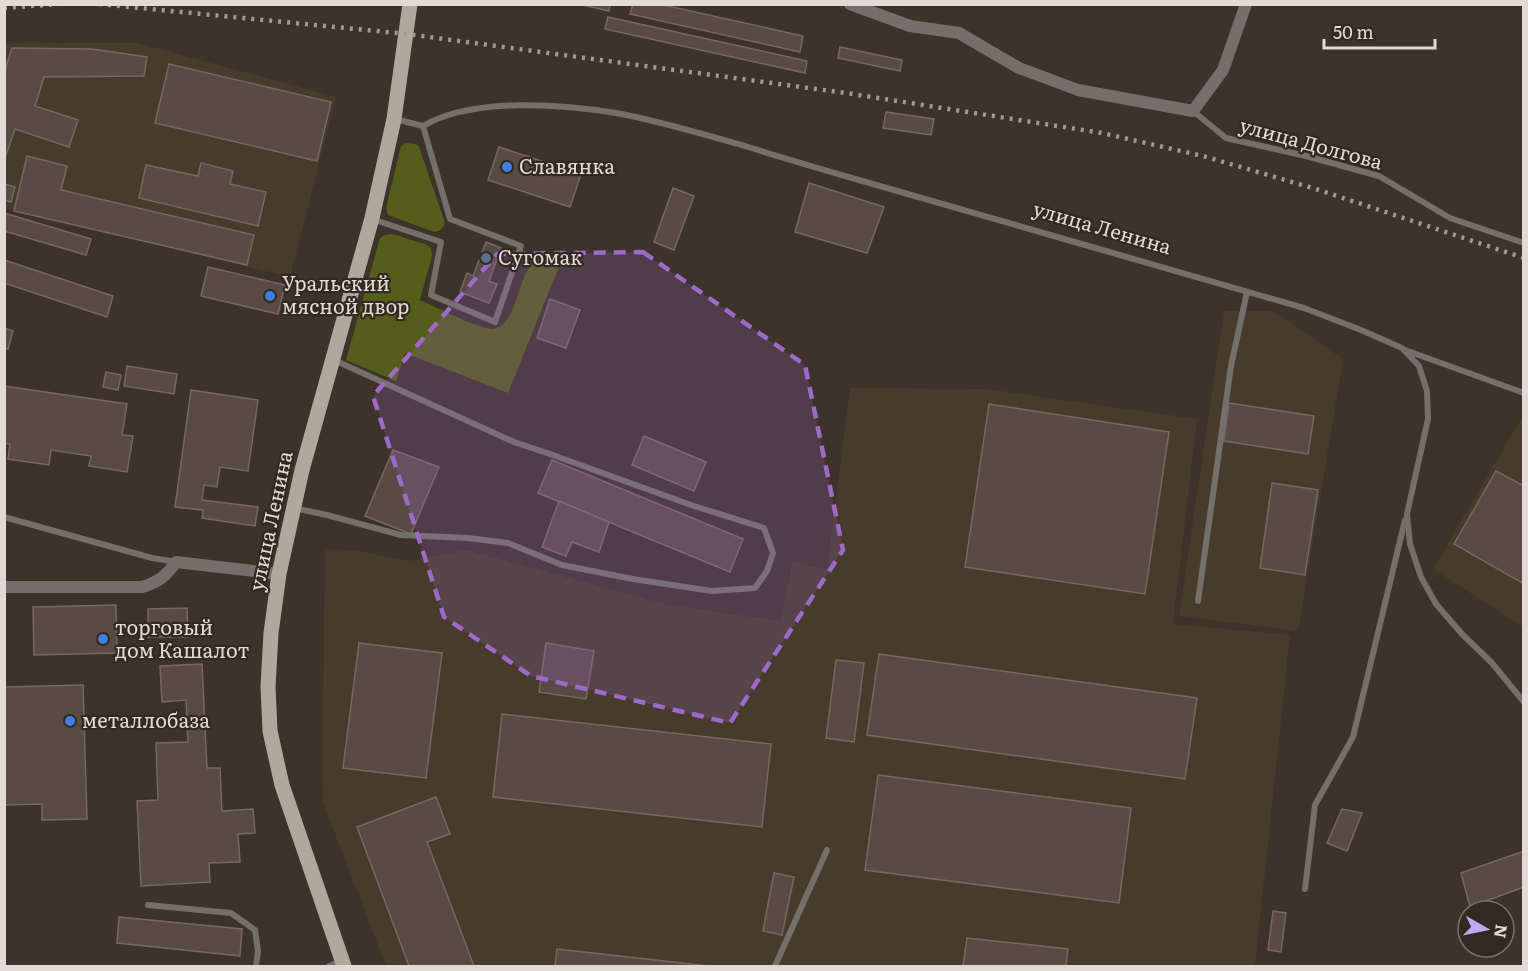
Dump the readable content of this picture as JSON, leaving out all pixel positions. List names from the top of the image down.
{
  "streets": {
    "main road": ["улица Ленина"],
    "lane": ["улица Долгова"]
  },
  "places": [
    "Славянка",
    "Сугомак",
    "Уральский мясной двор",
    "торговый дом Кашалот",
    "металлобаза"
  ],
  "scale_bar": "50 m",
  "north": "right"
}
